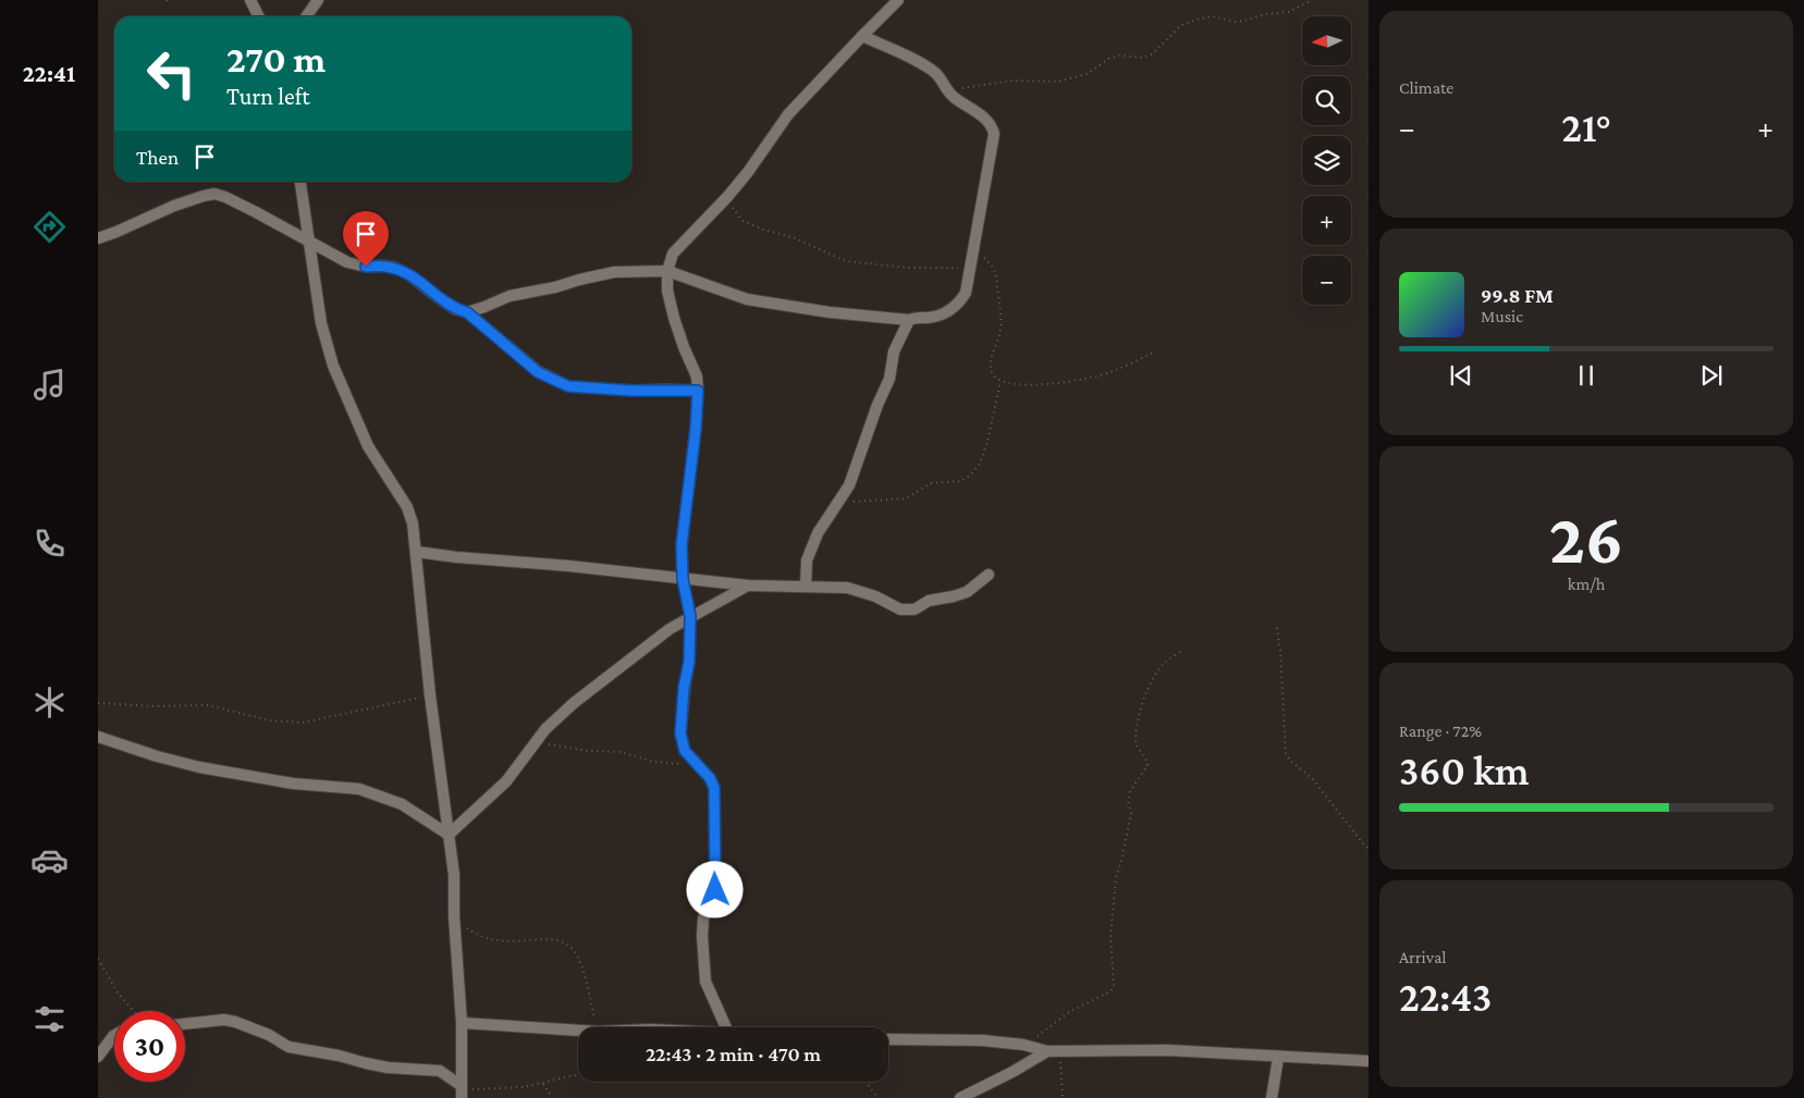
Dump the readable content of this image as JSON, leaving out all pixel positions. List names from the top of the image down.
{
  "north": "left",
  "page": {
    "tabs": "22:41",
    "tile": [
      "Climate",
      ["26", "km/h"],
      ["Range · 72%", "360 km"],
      ["Arrival", "22:43"]
    ],
    "map_buttons": ["+", "−"],
    "turn": ["270 m", "Turn left"],
    "heat": ["−", "21°", "+"],
    "then": "Then",
    "song": ["99.8 FM", "Music"],
    "limit": "30",
    "trip": "22:43 · 2 min · 470 m"
  }
}
